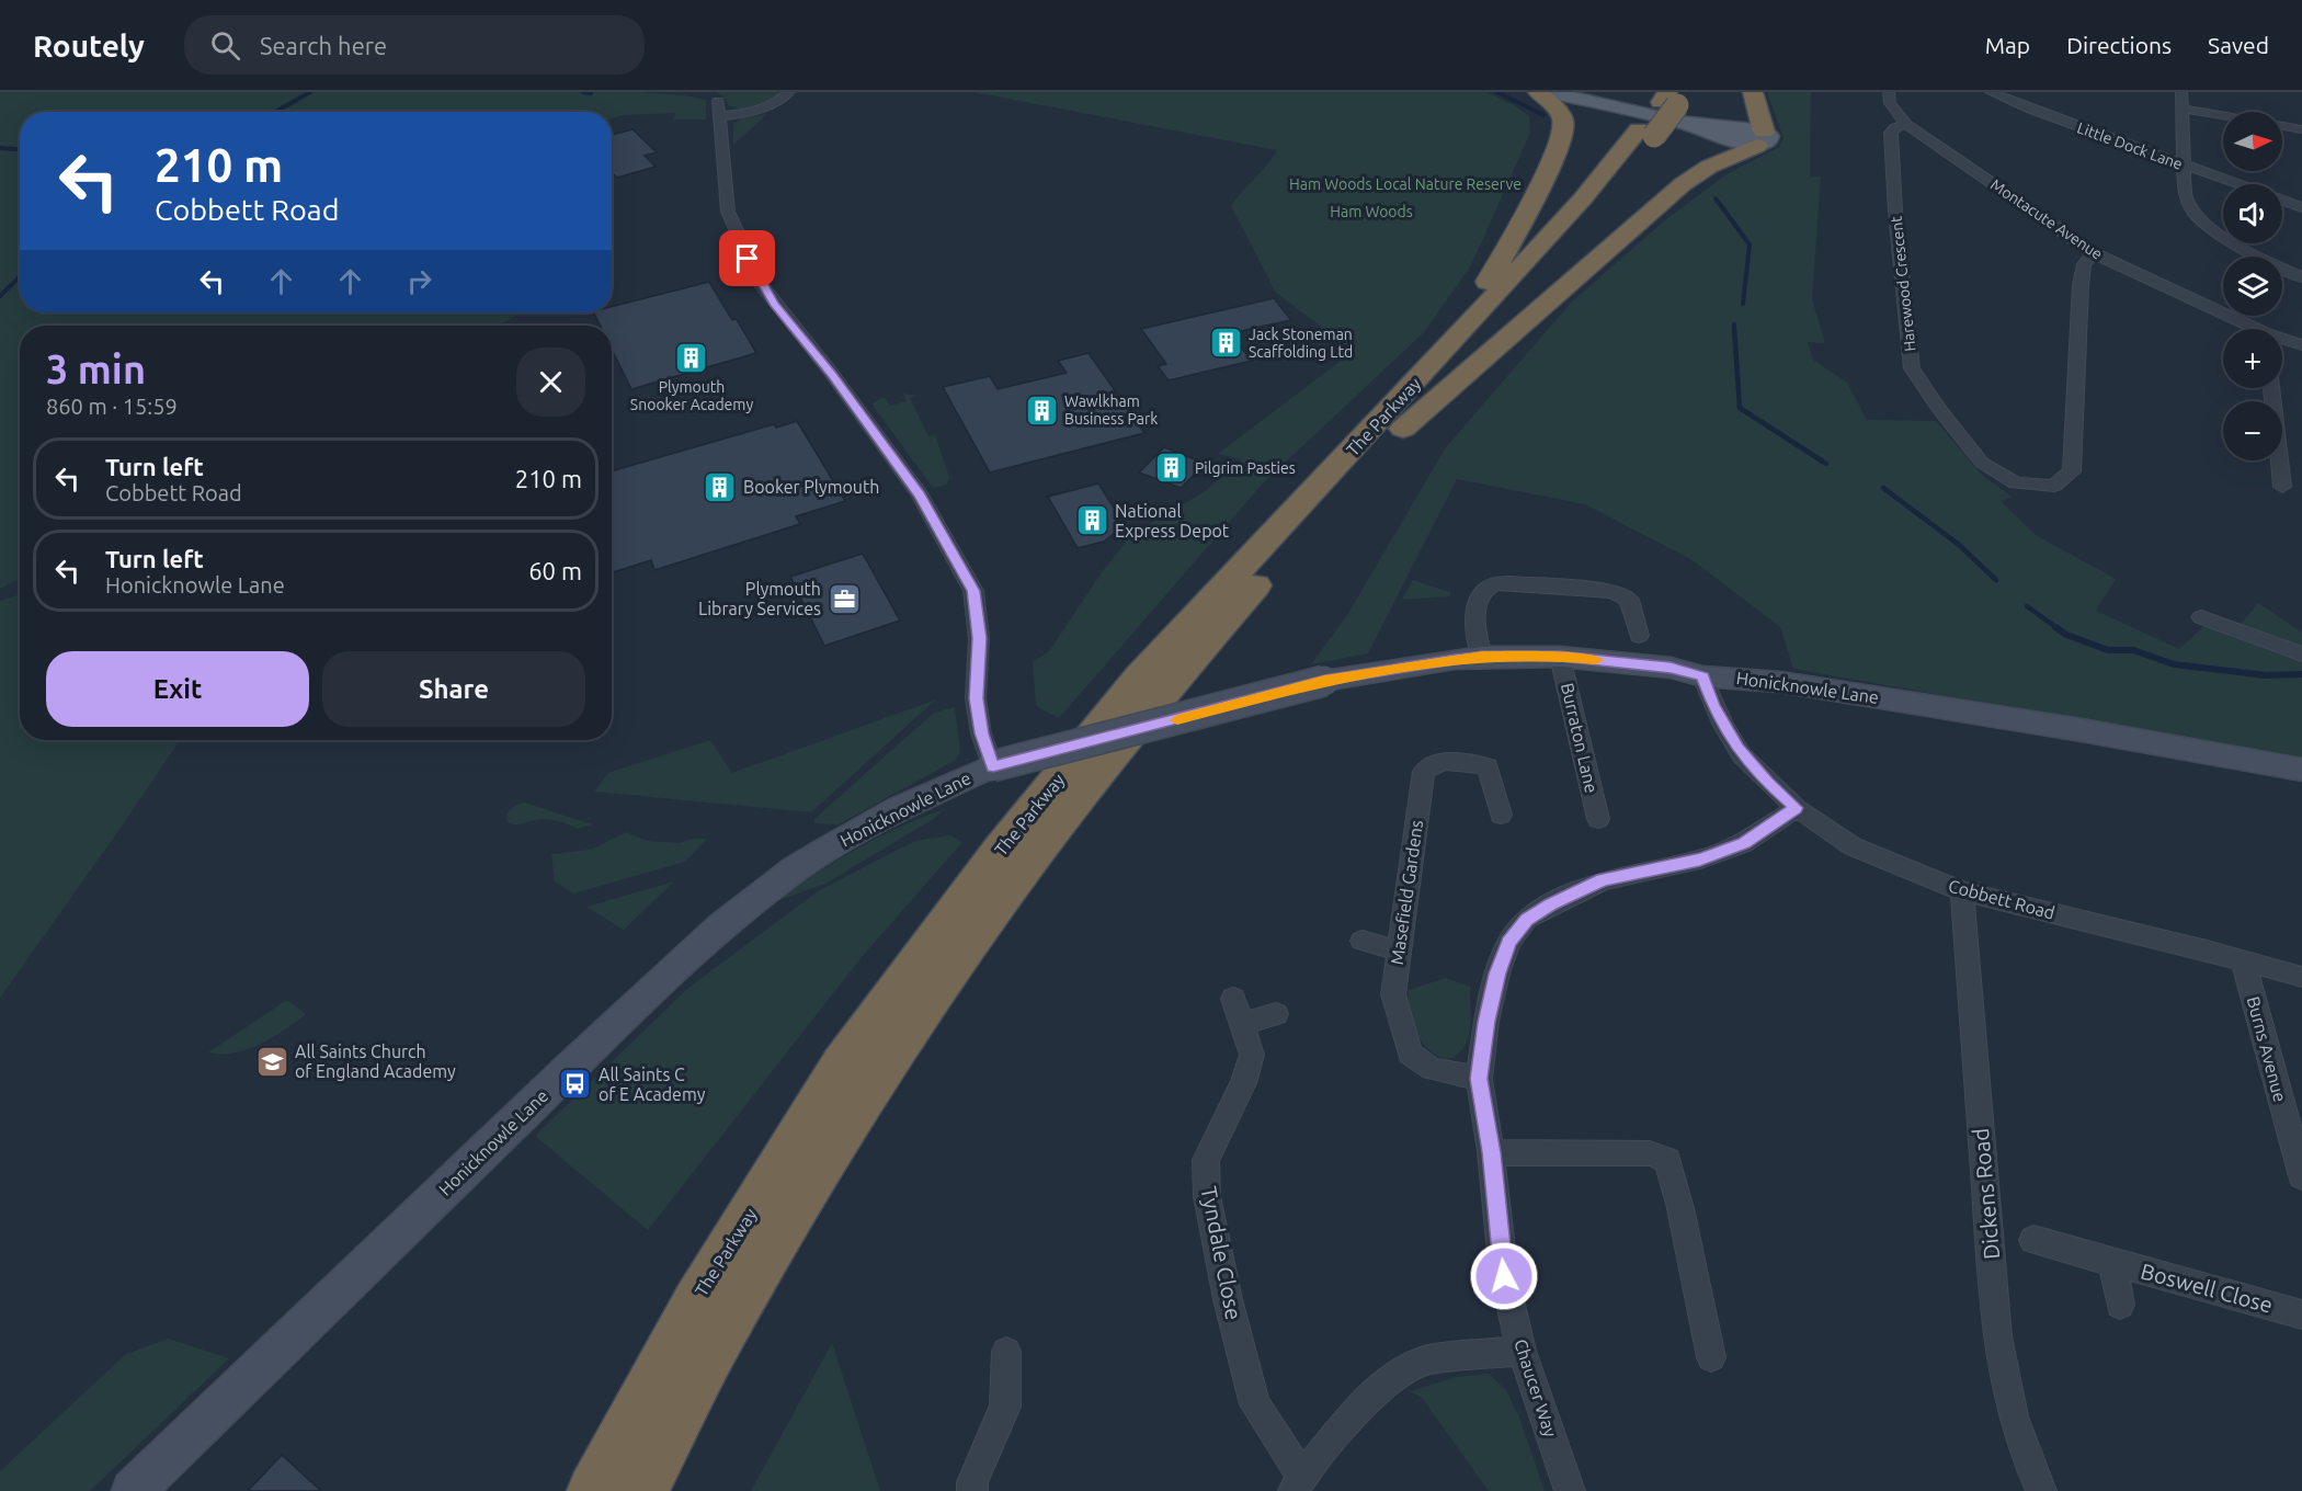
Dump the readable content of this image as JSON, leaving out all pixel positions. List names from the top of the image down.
{
  "streets": {
    "highway": ["The Parkway"],
    "street": [
      "Little Dock Lane",
      "Montacute Avenue",
      "Harewood Crescent",
      "Honicknowle Lane",
      "Burraton Lane",
      "Masefield Gardens",
      "Cobbett Road",
      "Burns Avenue",
      "Dickens Road",
      "Tyndale Close",
      "Boswell Close",
      "Chaucer Way"
    ]
  },
  "crossings": [
    ["Montacute Avenue", "Harewood Crescent"],
    ["Honicknowle Lane", "Burraton Lane"],
    ["Honicknowle Lane", "Cobbett Road"],
    ["Masefield Gardens", "Chaucer Way"],
    ["Cobbett Road", "Burns Avenue"],
    ["Cobbett Road", "Dickens Road"],
    ["Cobbett Road", "Chaucer Way"]
  ],
  "parks": ["Ham Woods Local Nature Reserve", "Ham Woods"],
  "places": {
    "building": [
      "Jack Stoneman Scaffolding Ltd",
      "Plymouth Snooker Academy",
      "Wawlkham Business Park",
      "Pilgrim Pasties",
      "Booker Plymouth",
      "National Express Depot"
    ],
    "office": ["Plymouth Library Services"],
    "school or university": ["All Saints Church of England Academy"],
    "bus stop": ["All Saints C of E Academy"]
  },
  "north": "right",
  "page": {
    "header": "Routely",
    "search": "Search here",
    "nav": ["Map", "Directions", "Saved"],
    "map_buttons": ["+", "−"],
    "turn": ["210 m", "Cobbett Road"],
    "heading": ["3 min", "860 m · 15:59"],
    "list": [
      {
        "name": "Turn left",
        "note": "Cobbett Road",
        "value": "210 m"
      },
      {
        "name": "Turn left",
        "note": "Honicknowle Lane",
        "value": "60 m"
      }
    ],
    "buttons": ["Exit", "Share"]
  }
}
